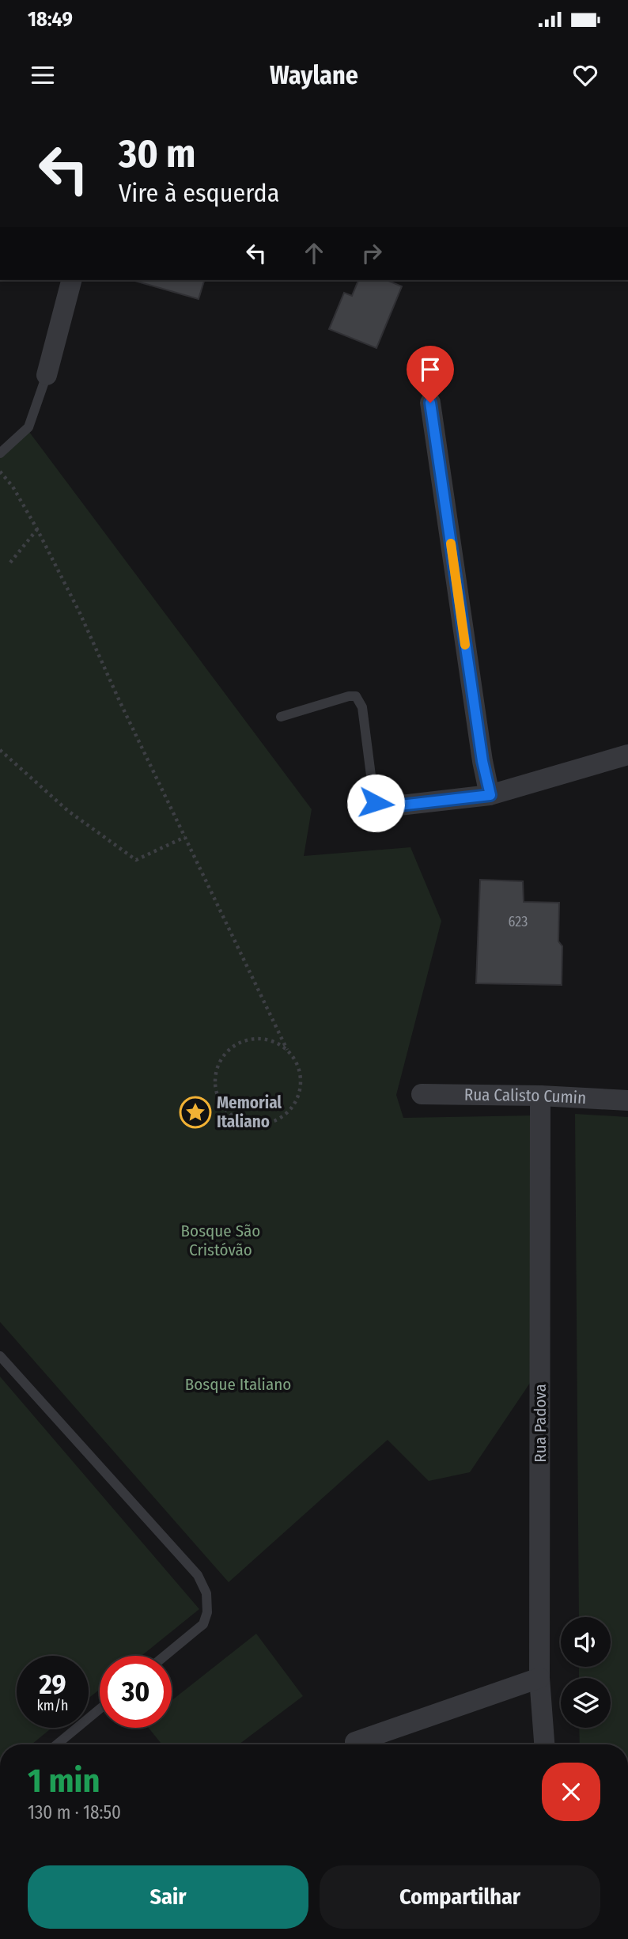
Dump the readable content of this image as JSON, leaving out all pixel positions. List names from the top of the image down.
{
  "streets": {
    "street": ["Rua Calisto Cumin", "Rua Padova"]
  },
  "crossings": [
    ["Rua Calisto Cumin", "Rua Padova"]
  ],
  "parks": ["Bosque São Cristóvão", "Bosque Italiano"],
  "places": {
    "place": ["Memorial Italiano"]
  },
  "house_numbers": ["623"],
  "page": {
    "status": "18:49",
    "header": "Waylane",
    "turn": ["30 m", "Vire à esquerda"],
    "speed": "29 km/h",
    "limit": "30",
    "heading": ["1 min", "130 m · 18:50"],
    "buttons": ["Sair", "Compartilhar"]
  }
}
